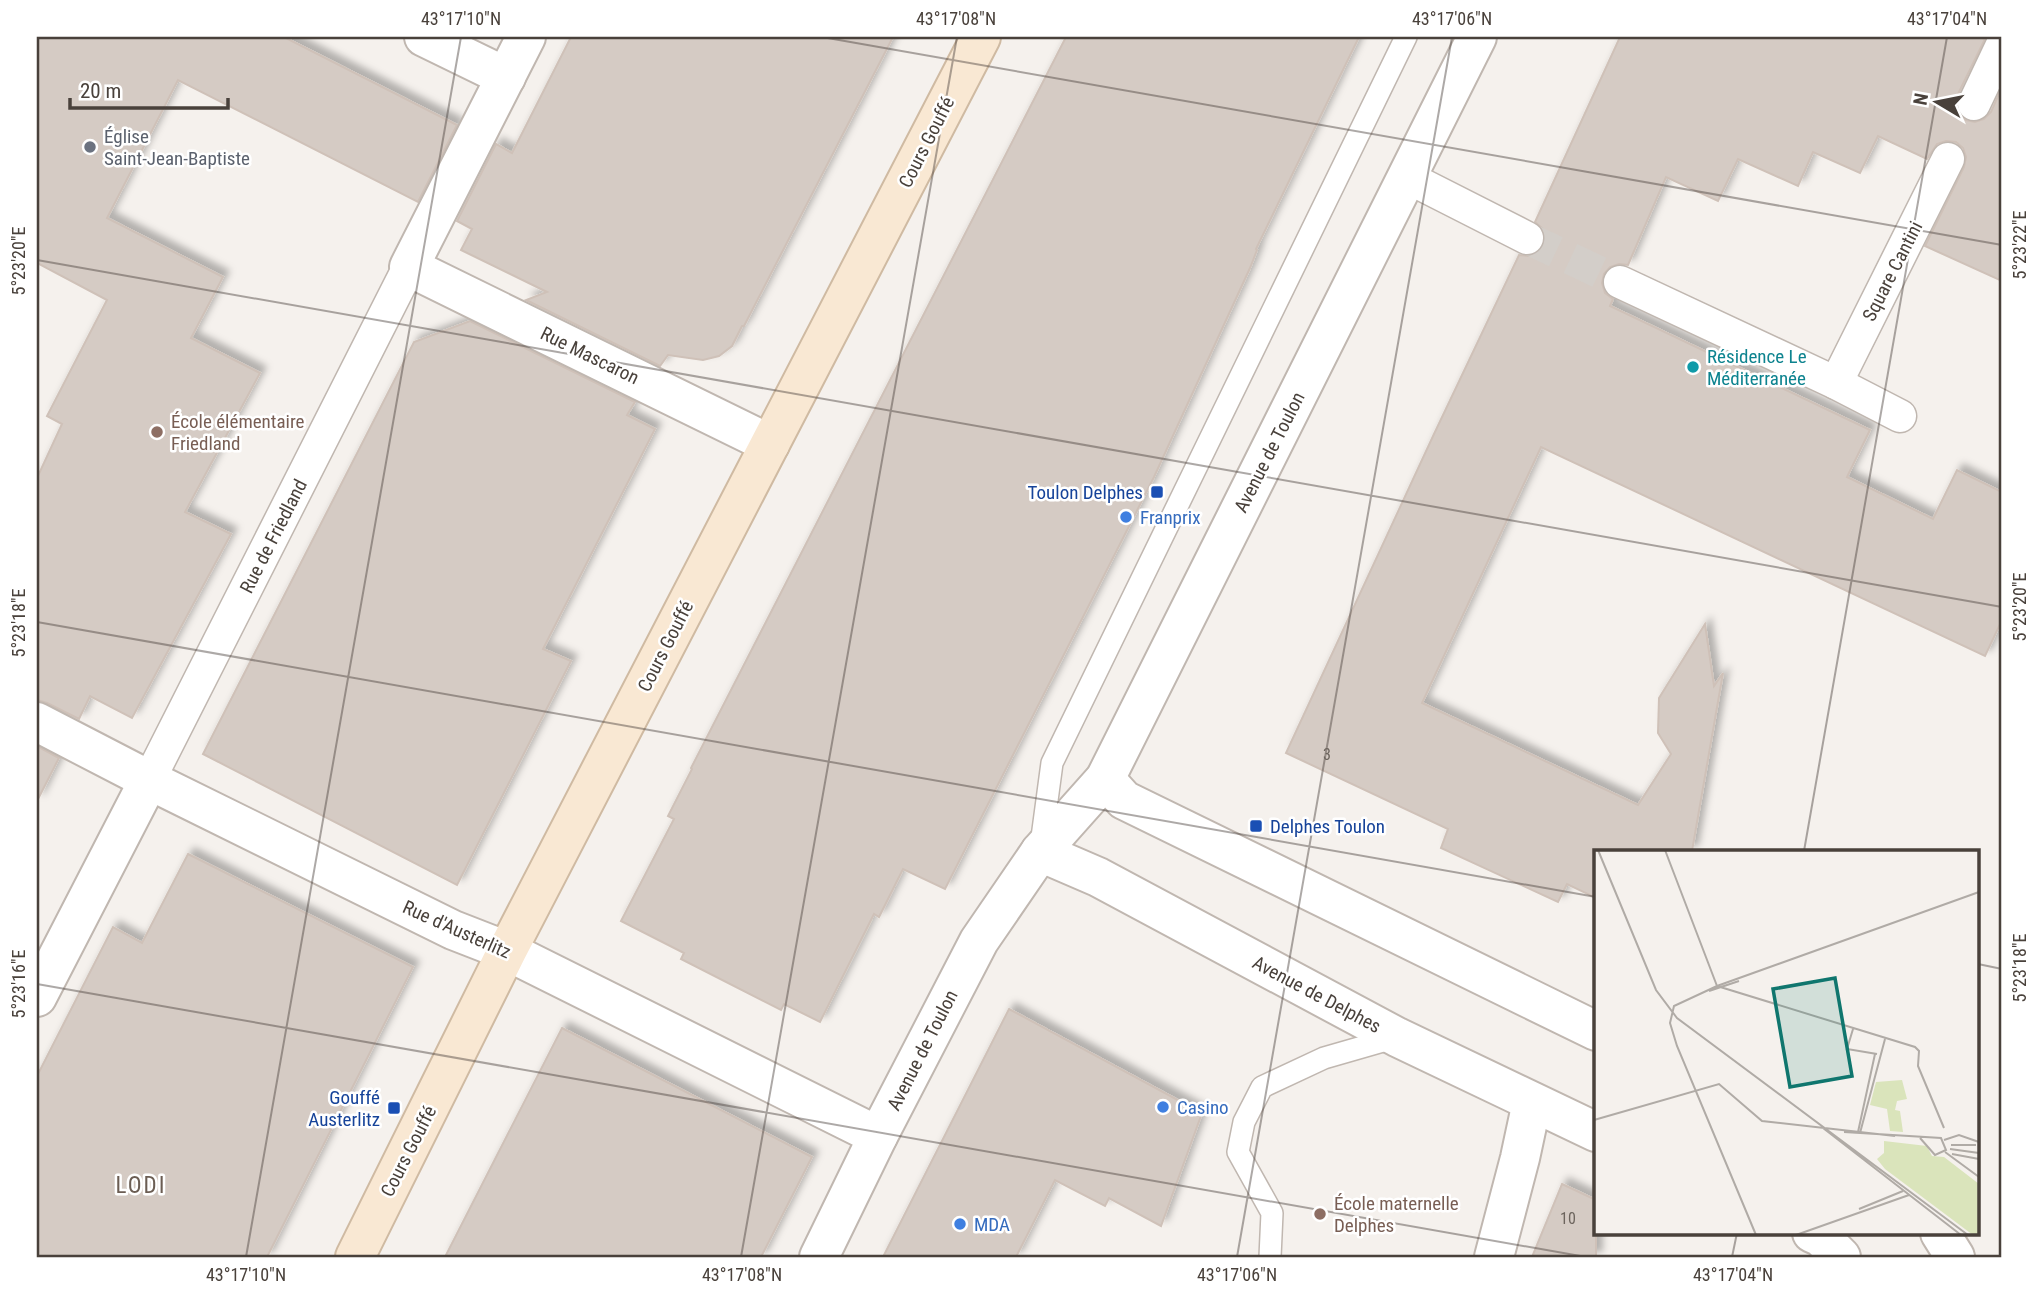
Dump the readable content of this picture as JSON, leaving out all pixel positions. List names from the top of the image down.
{
  "streets": {
    "main road": ["Cours Gouffé"],
    "street": [
      "Square Cantini",
      "Rue Mascaron",
      "Avenue de Toulon",
      "Rue de Friedland",
      "Rue d'Austerlitz",
      "Avenue de Delphes"
    ]
  },
  "crossings": [
    ["Cours Gouffé", "Rue Mascaron"],
    ["Cours Gouffé", "Rue d'Austerlitz"],
    ["Rue Mascaron", "Rue de Friedland"],
    ["Avenue de Toulon", "Rue d'Austerlitz"],
    ["Avenue de Toulon", "Avenue de Delphes"],
    ["Rue de Friedland", "Rue d'Austerlitz"]
  ],
  "districts": ["LODI"],
  "places": {
    "other": [
      "Église Saint-Jean-Baptiste",
      "Résidence Le Méditerranée",
      "École élémentaire Friedland",
      "Franprix",
      "Casino",
      "École maternelle Delphes",
      "MDA"
    ],
    "transit": ["Toulon Delphes", "Delphes Toulon", "Gouffé Austerlitz"]
  },
  "house_numbers": ["3", "10"],
  "scale_bar": "20 m",
  "north": "left",
  "coordinates": [
    "43°17'10\"N",
    "43°17'08\"N",
    "43°17'06\"N",
    "43°17'04\"N",
    "5°23'22\"E",
    "5°23'20\"E",
    "5°23'18\"E",
    "5°23'16\"E"
  ]
}
